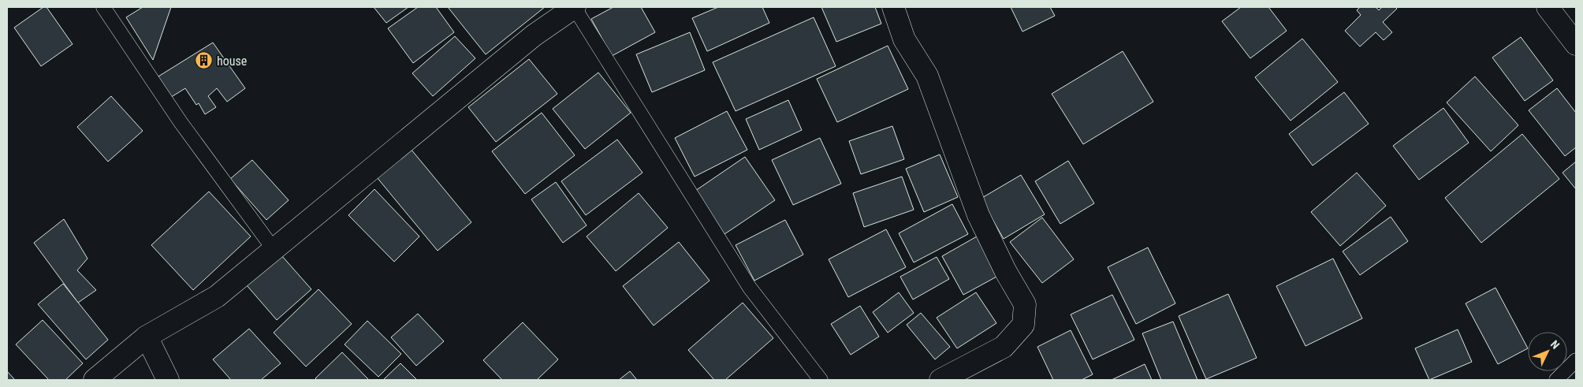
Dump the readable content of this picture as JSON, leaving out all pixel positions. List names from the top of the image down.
{
  "places": {
    "building": ["house"]
  },
  "north": "top right"
}
